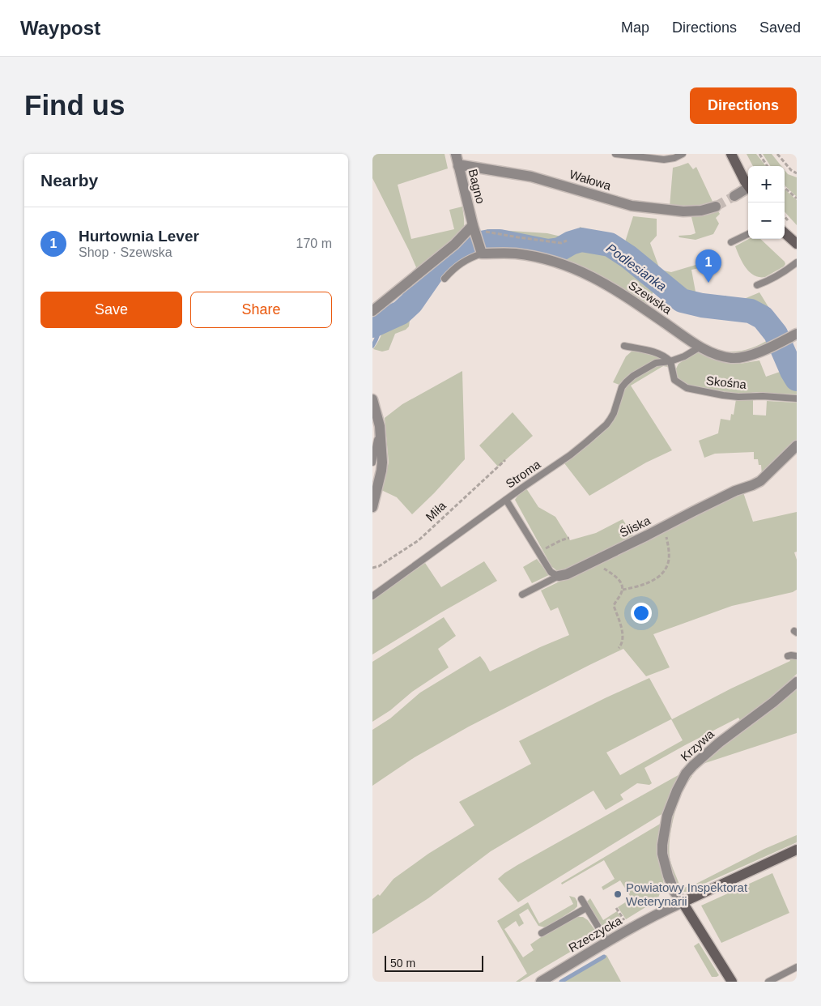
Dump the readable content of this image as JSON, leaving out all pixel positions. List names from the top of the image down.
{
  "streets": {
    "street": [
      "Wałowa",
      "Bagno",
      "Szewska",
      "Śliska",
      "Krzywa",
      "Rzeczycka"
    ],
    "lane": ["Skośna", "Stroma"],
    "path": ["Miła"]
  },
  "crossings": [
    ["Wałowa", "Bagno"],
    ["Szewska", "Stroma"],
    ["Skośna", "Stroma"],
    ["Krzywa", "Rzeczycka"]
  ],
  "water": ["Podlesianka"],
  "places": ["Powiatowy Inspektorat Weterynarii"],
  "scale_bar": "50 m",
  "page": {
    "header": "Waypost",
    "nav": ["Map", "Directions", "Saved"],
    "buttons": [
      "Directions",
      ["Save", "Share"]
    ],
    "title": "Find us",
    "heading": "Nearby",
    "map_buttons": ["+", "−"],
    "list": [
      {
        "mark": "1",
        "name": "Hurtownia Lever",
        "note": "Shop · Szewska",
        "value": "170 m"
      }
    ],
    "pins": "1",
    "scale": "50 m"
  }
}
